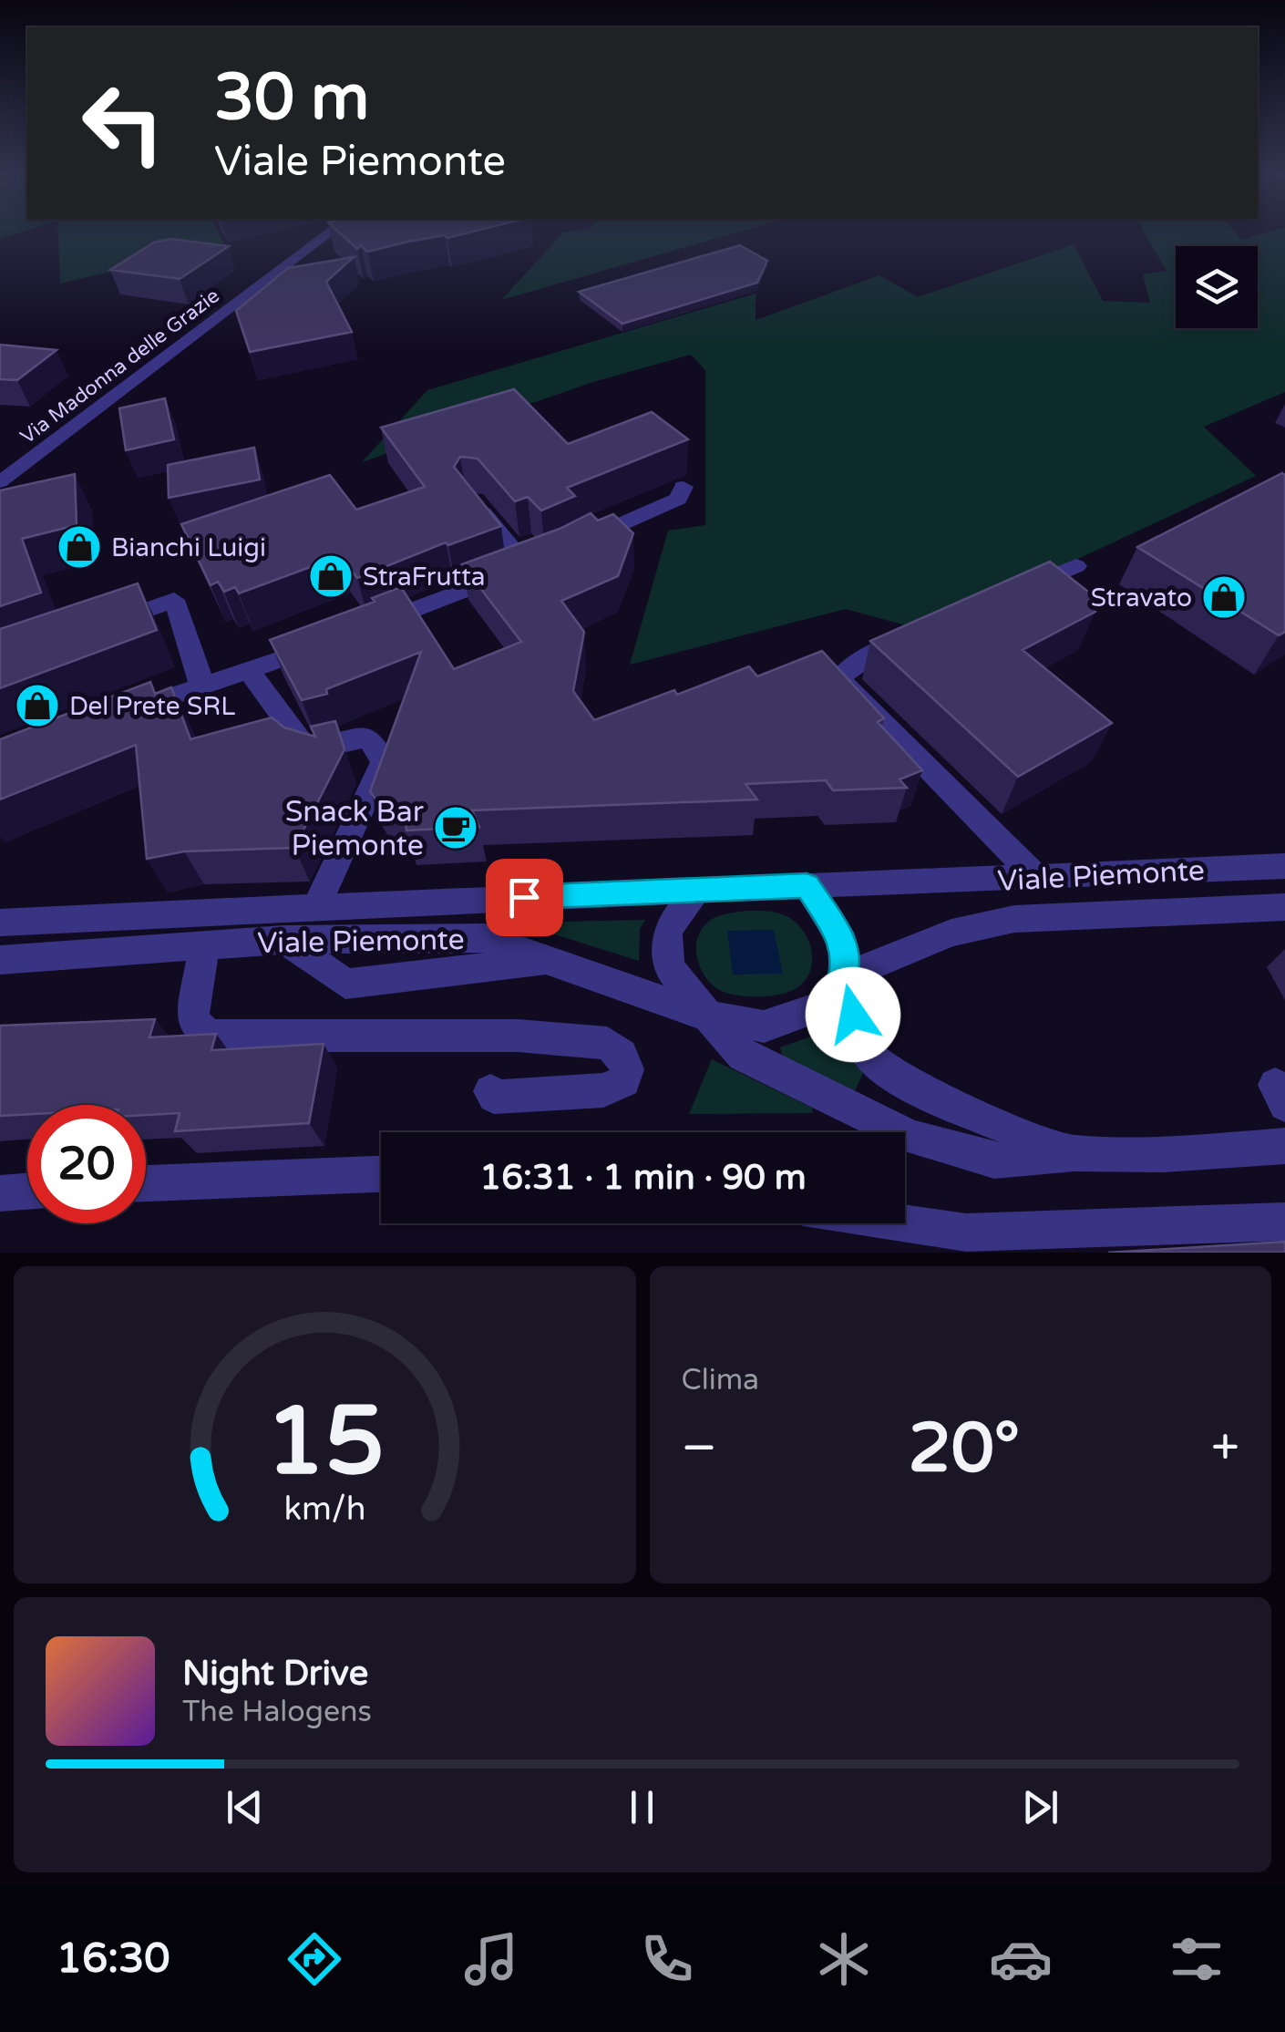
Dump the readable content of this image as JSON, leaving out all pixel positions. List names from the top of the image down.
{
  "streets": {
    "street": ["Via Madonna delle Grazie", "Viale Piemonte"]
  },
  "places": {
    "shop": [
      "Bianchi Luigi",
      "StraFrutta",
      "Stravato",
      "Del Prete SRL"
    ],
    "cafe": ["Snack Bar Piemonte"]
  },
  "page": {
    "turn": ["30 m", "Viale Piemonte"],
    "limit": "20",
    "trip": "16:31 · 1 min · 90 m",
    "tile": "Clima",
    "heat": ["−", "20°", "+"],
    "song": ["Night Drive", "The Halogens"],
    "tabs": "16:30",
    "gauge": ["15", "km/h"]
  }
}
